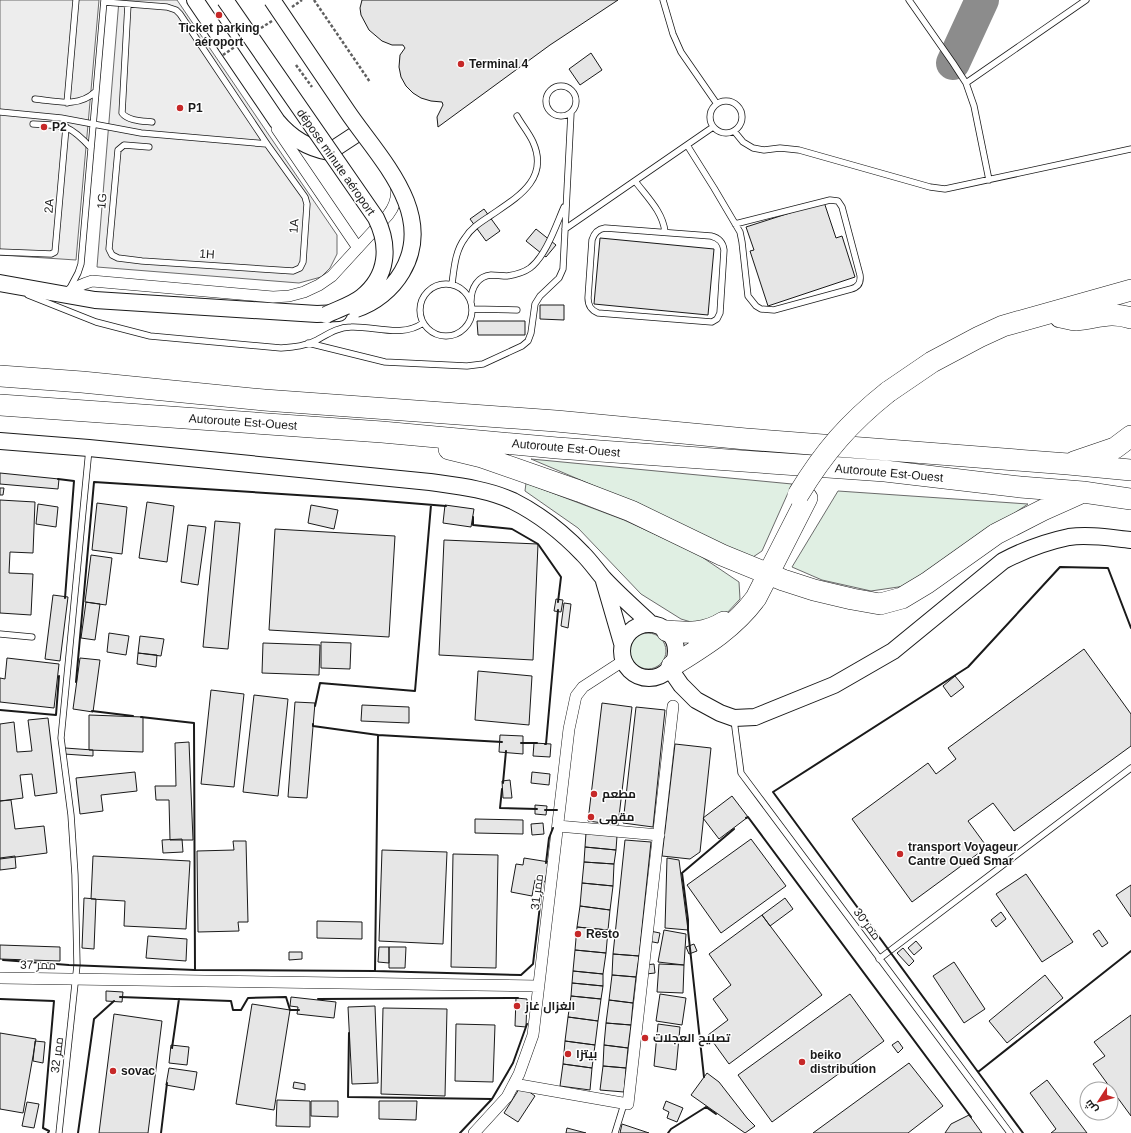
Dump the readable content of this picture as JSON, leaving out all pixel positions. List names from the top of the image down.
{
  "streets": {
    "highway": ["Autoroute Est-Ouest"],
    "main road": ["dépose minute aéroport"],
    "street": ["ممر 31", "ممر 37"],
    "lane": [
      "1G",
      "2A",
      "1A",
      "1H",
      "ممر 30",
      "ممر 32"
    ]
  },
  "crossings": [
    ["1G", "1H"],
    ["1A", "1H"],
    ["ممر 31", "ممر 37"],
    ["ممر 37", "ممر 32"]
  ],
  "places": [
    "Ticket parking aéroport",
    "Terminal 4",
    "P1",
    "P2",
    "مطعم",
    "مقهى",
    "transport Voyageur Cantre Oued Smar",
    "Resto",
    "الغزال غاز",
    "تصليح العجلات",
    "بيتزا",
    "beiko distribution",
    "sovac"
  ],
  "north": "bottom left"
}
